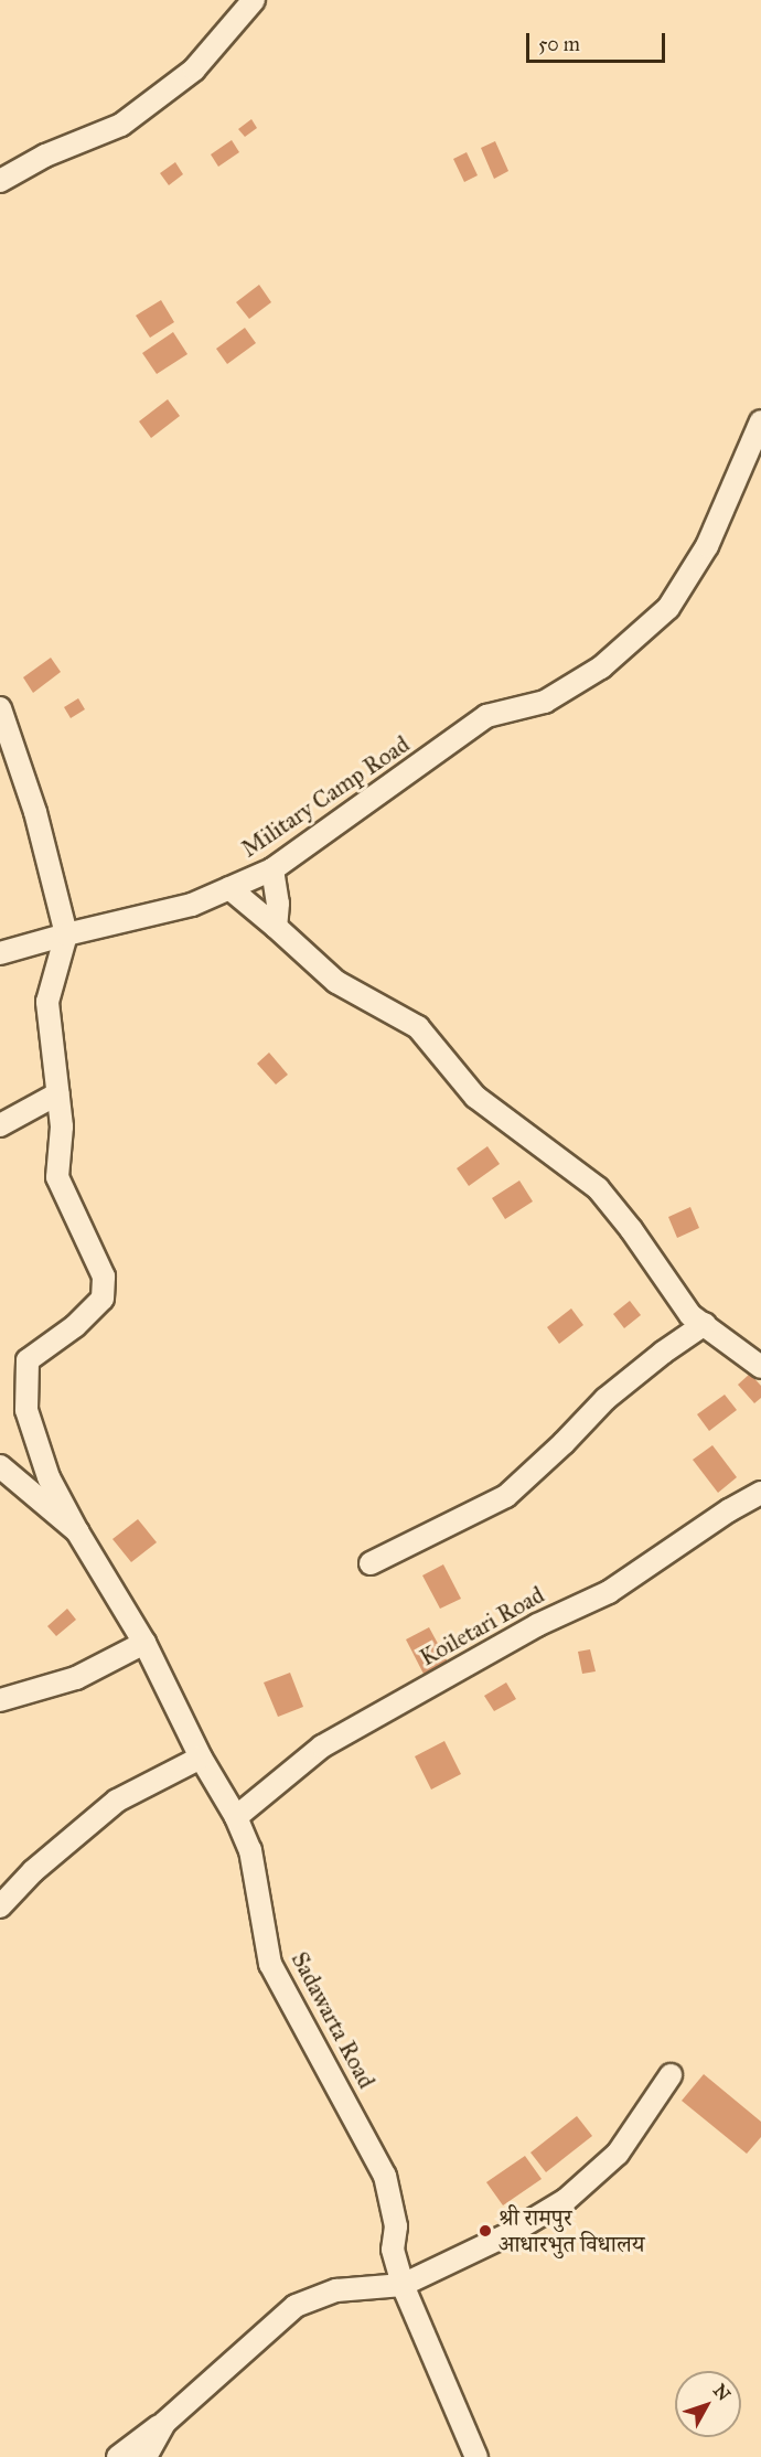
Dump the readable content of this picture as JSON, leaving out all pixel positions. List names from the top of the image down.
{
  "streets": {
    "street": ["Military Camp Road", "Koiletari Road", "Sadawarta Road"]
  },
  "crossings": [
    ["Koiletari Road", "Sadawarta Road"]
  ],
  "places": ["श्री रामपुर आधारभुत विधालय"],
  "scale_bar": "50 m",
  "north": "top right"
}
